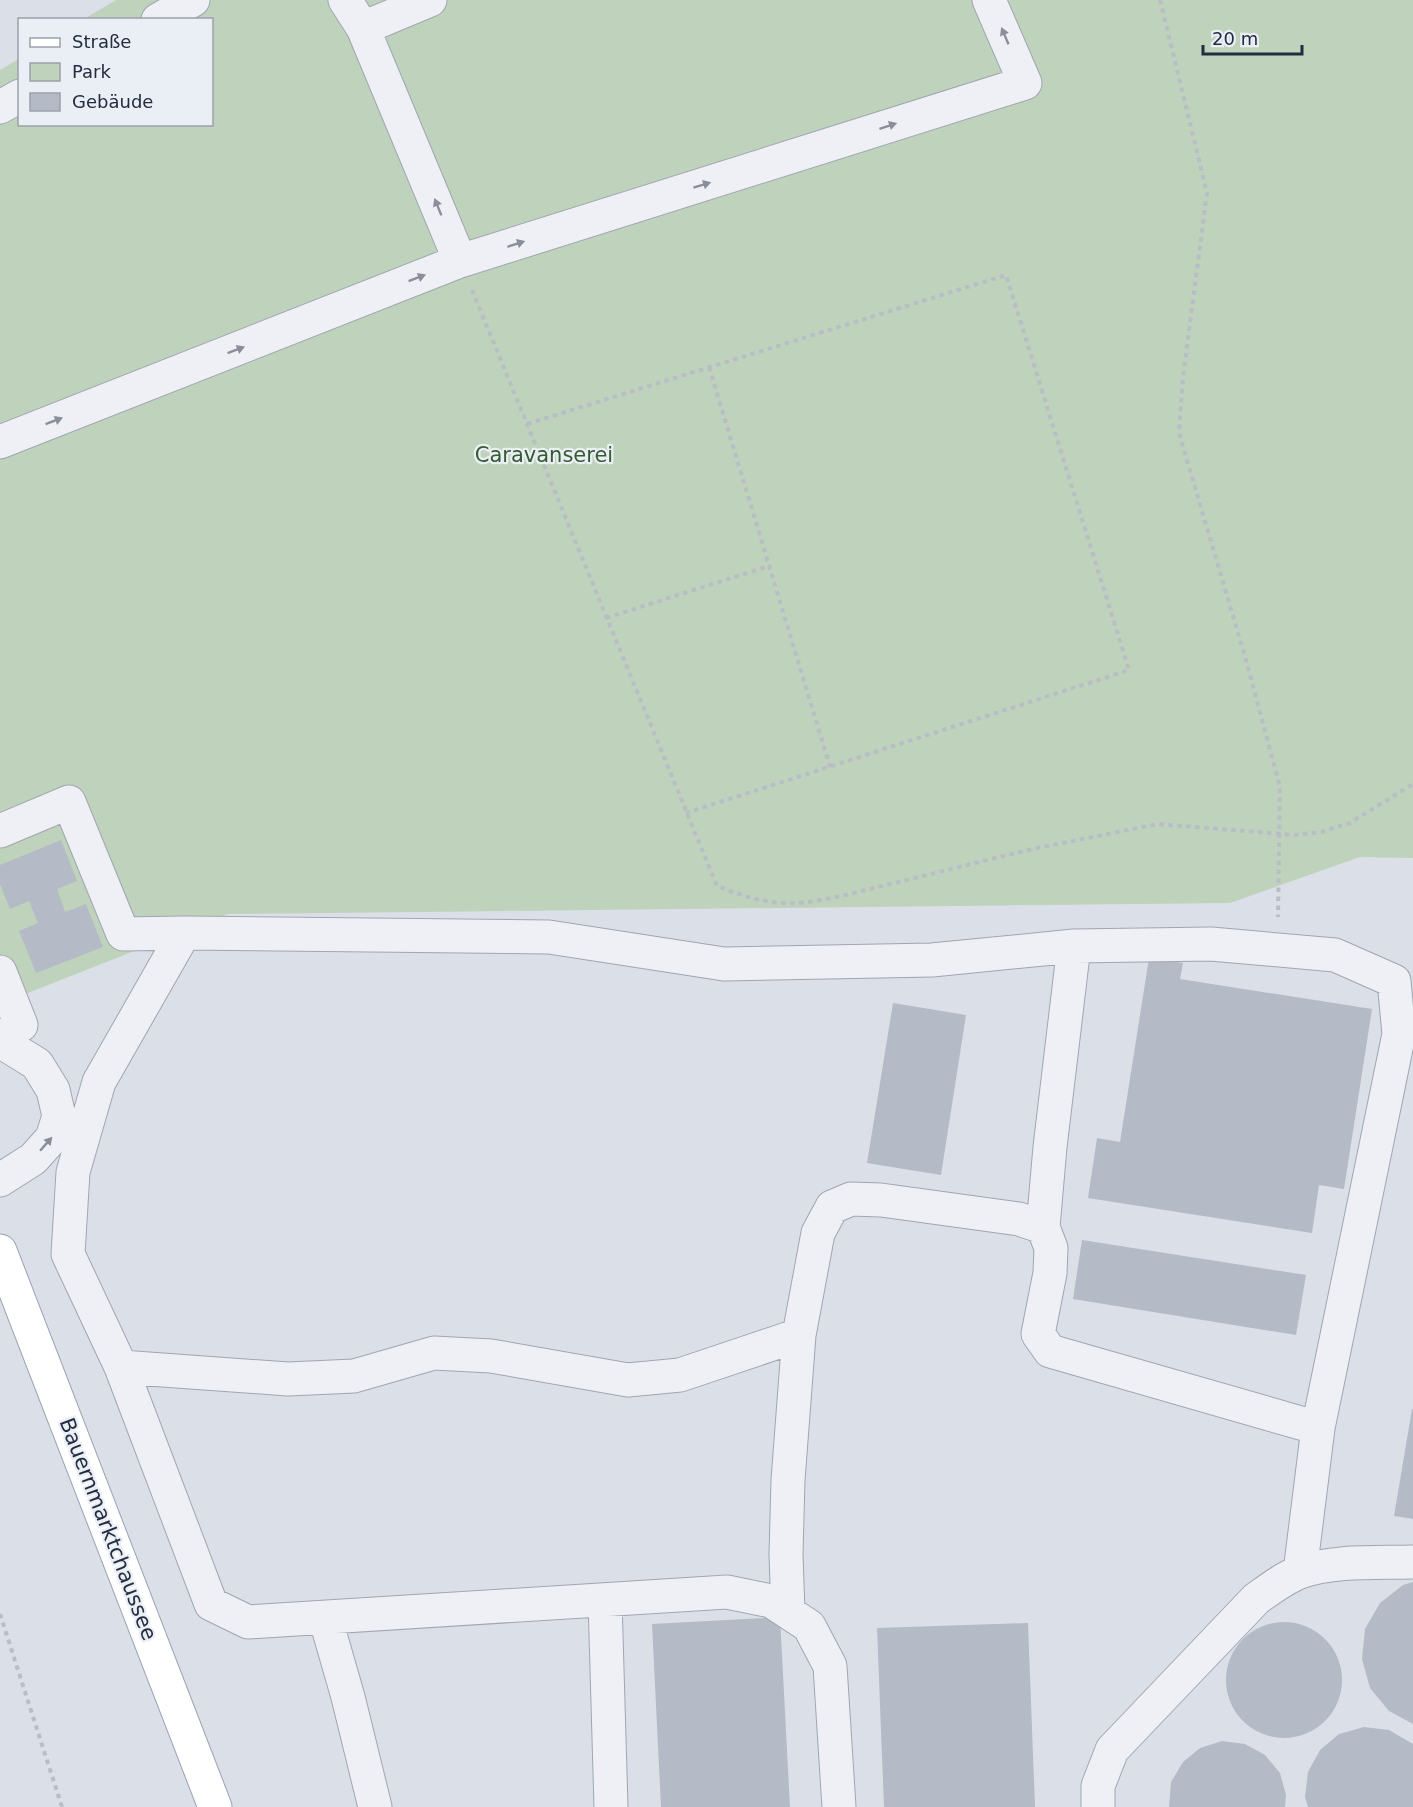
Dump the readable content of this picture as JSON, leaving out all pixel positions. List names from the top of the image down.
{
  "streets": {
    "main road": ["Bauernmarktchaussee"]
  },
  "parks": ["Caravanserei"],
  "legend": ["Straße", "Park", "Gebäude"],
  "scale_bar": "20 m"
}
